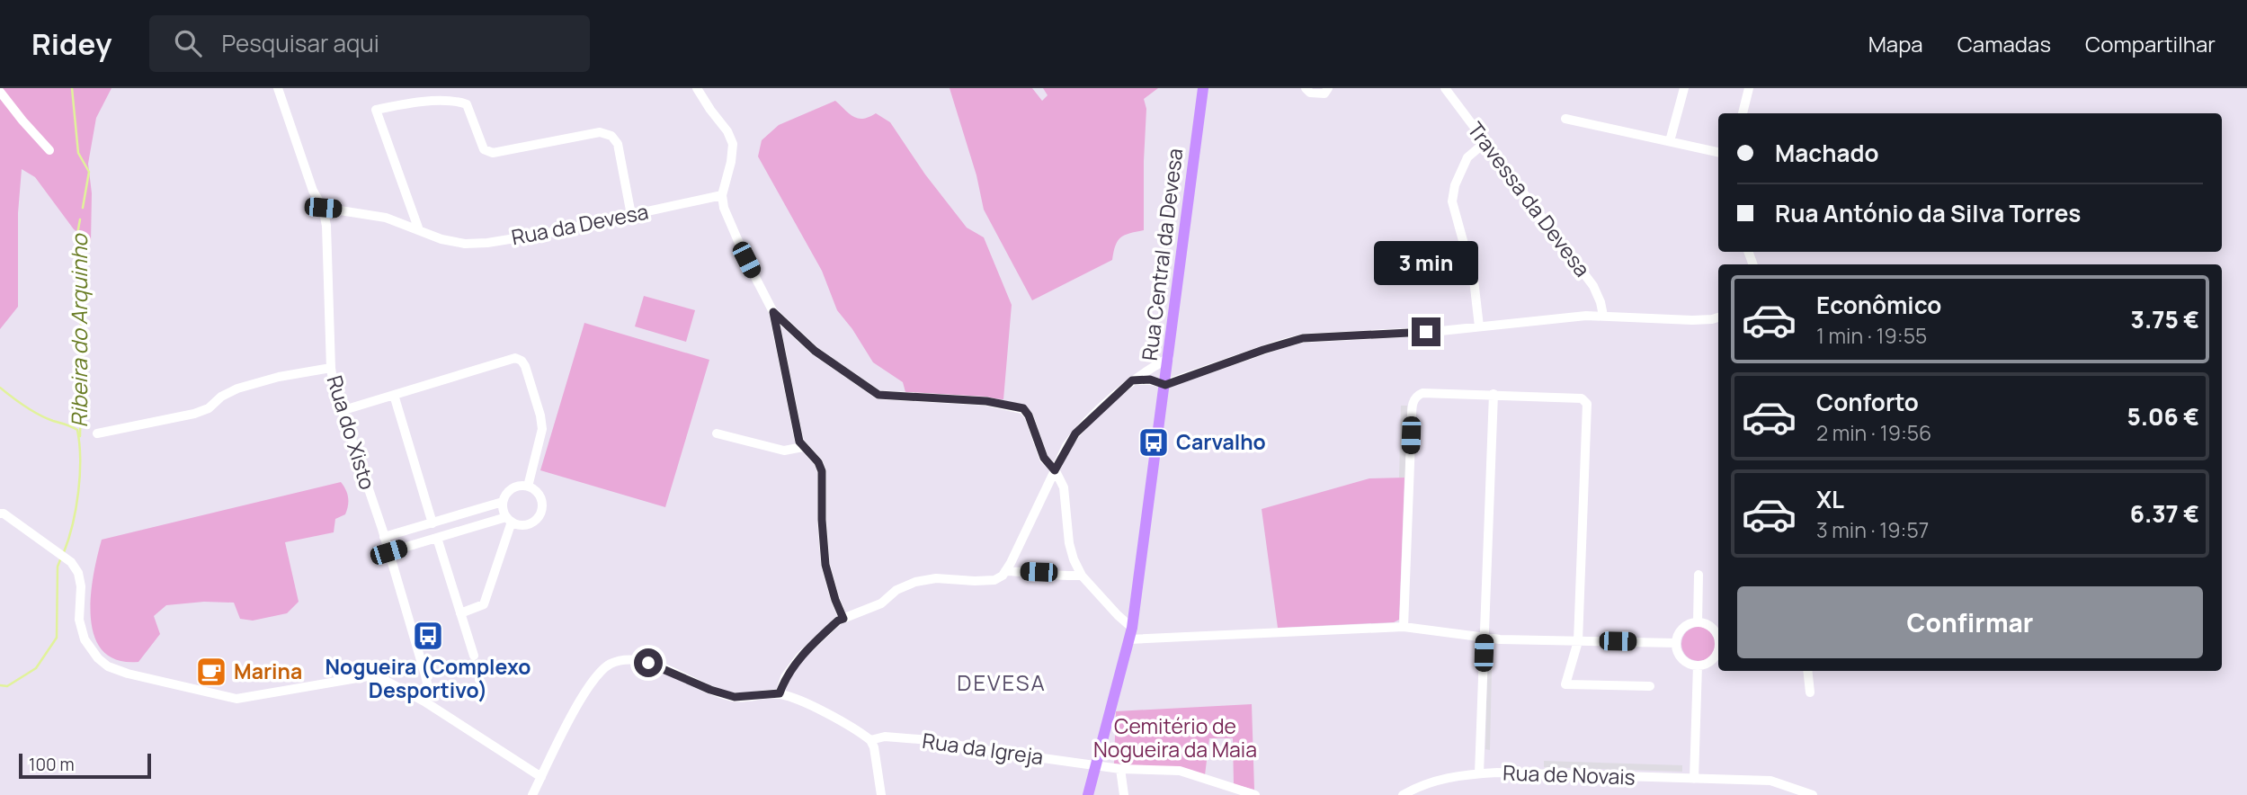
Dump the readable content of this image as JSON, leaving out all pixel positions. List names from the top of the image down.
{
  "streets": {
    "main road": ["Rua Central da Devesa"],
    "street": [
      "Travessa da Devesa",
      "Rua da Devesa",
      "Rua do Xisto",
      "Rua da Igreja",
      "Rua de Novais"
    ]
  },
  "crossings": [
    ["Rua da Devesa", "Rua do Xisto"],
    ["Rua Central da Devesa", "Rua da Igreja"]
  ],
  "districts": ["DEVESA"],
  "water": ["Ribeira do Arquinho"],
  "parks": ["Cemitério de Nogueira da Maia"],
  "places": {
    "bus stop": ["Carvalho", "Nogueira (Complexo Desportivo)"],
    "cafe": ["Marina"]
  },
  "scale_bar": "100 m",
  "page": {
    "header": "Ridey",
    "search": "Pesquisar aqui",
    "nav": ["Mapa", "Camadas", "Compartilhar"],
    "banner": ["Machado", "Rua António da Silva Torres"],
    "bubble": "3 min",
    "list": [
      {
        "name": "Econômico",
        "note": "1 min · 19:55",
        "value": "3.75 €"
      },
      {
        "name": "Conforto",
        "note": "2 min · 19:56",
        "value": "5.06 €"
      },
      {
        "name": "XL",
        "note": "3 min · 19:57",
        "value": "6.37 €"
      }
    ],
    "buttons": "Confirmar",
    "scale": "100 m"
  }
}
